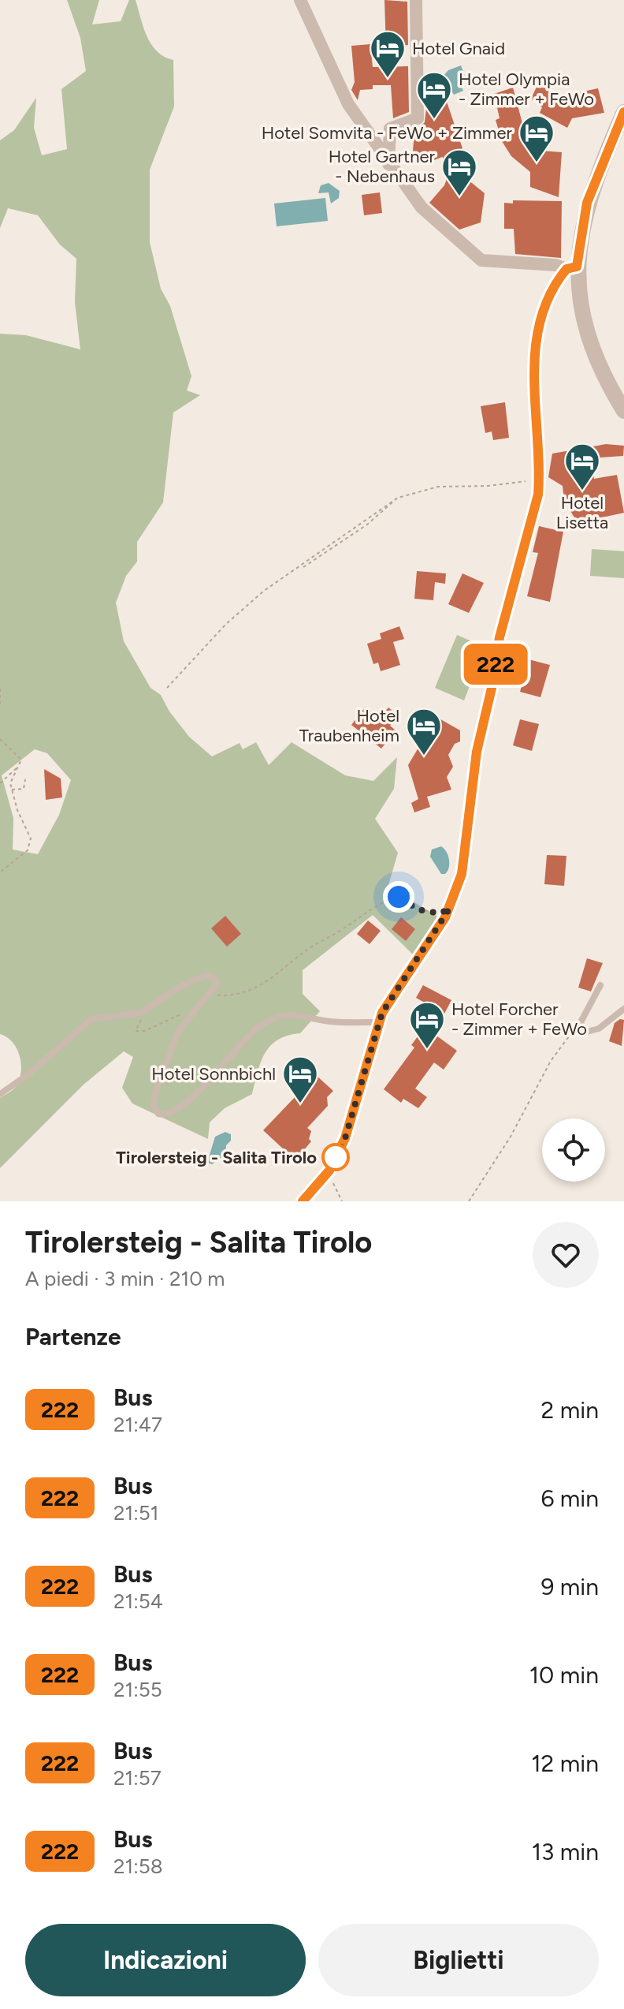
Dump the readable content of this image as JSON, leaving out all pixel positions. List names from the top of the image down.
{
  "places": {
    "hotel": [
      "Hotel Gnaid",
      "Hotel Olympia - Zimmer + FeWo",
      "Hotel Somvita - FeWo + Zimmer",
      "Hotel Gartner - Nebenhaus",
      "Hotel Lisetta",
      "Hotel Traubenheim",
      "Hotel Forcher - Zimmer + FeWo",
      "Hotel Sonnbichl"
    ],
    "other": ["Tirolersteig - Salita Tirolo"]
  },
  "lines": ["bus line 222"],
  "page": {
    "on_map": "222",
    "heading": [
      ["Tirolersteig - Salita Tirolo", "A piedi · 3 min · 210 m"],
      "Partenze"
    ],
    "list": [
      {
        "mark": "222",
        "name": "Bus",
        "note": "21:47",
        "value": "2 min"
      },
      {
        "mark": "222",
        "name": "Bus",
        "note": "21:51",
        "value": "6 min"
      },
      {
        "mark": "222",
        "name": "Bus",
        "note": "21:54",
        "value": "9 min"
      },
      {
        "mark": "222",
        "name": "Bus",
        "note": "21:55",
        "value": "10 min"
      },
      {
        "mark": "222",
        "name": "Bus",
        "note": "21:57",
        "value": "12 min"
      },
      {
        "mark": "222",
        "name": "Bus",
        "note": "21:58",
        "value": "13 min"
      }
    ],
    "buttons": ["Indicazioni", "Biglietti"]
  }
}
